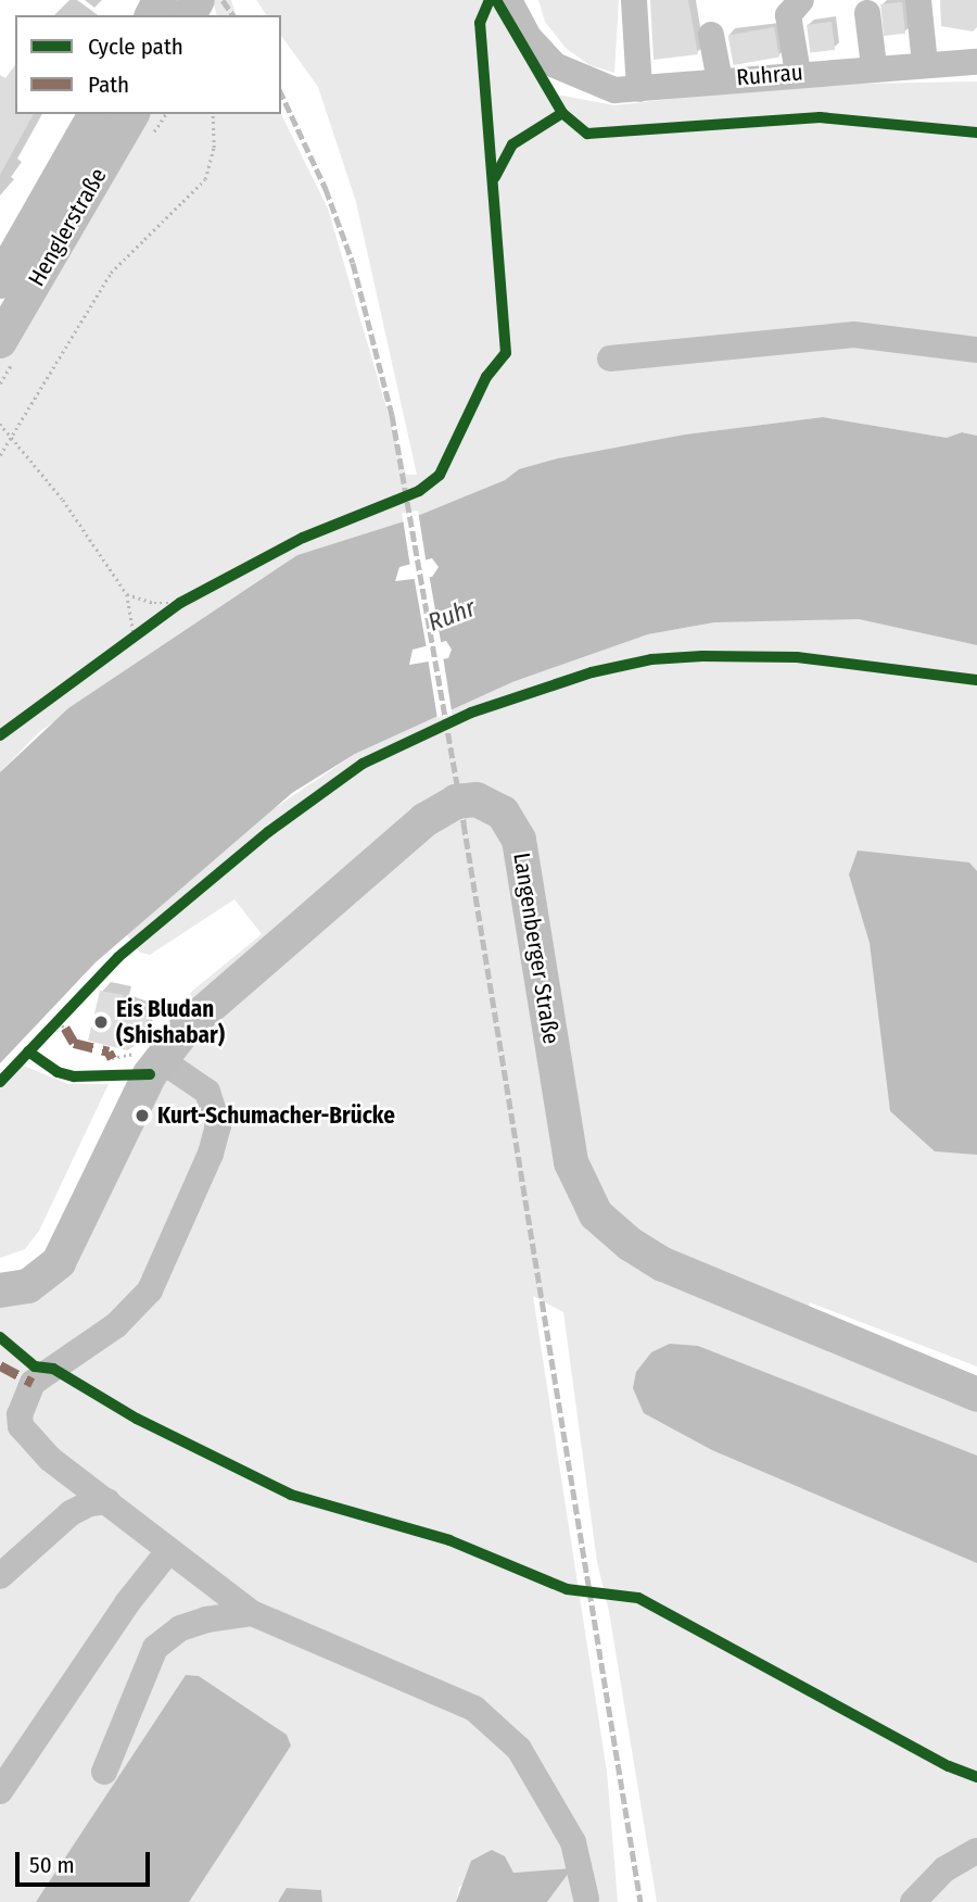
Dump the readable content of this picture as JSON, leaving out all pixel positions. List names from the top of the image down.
{
  "streets": {
    "main road": ["Henglerstraße", "Langenberger Straße"],
    "street": ["Ruhrau"]
  },
  "water": ["Ruhr"],
  "places": ["Eis Bludan (Shishabar)", "Kurt-Schumacher-Brücke"],
  "legend": ["Cycle path", "Path"],
  "scale_bar": "50 m"
}
